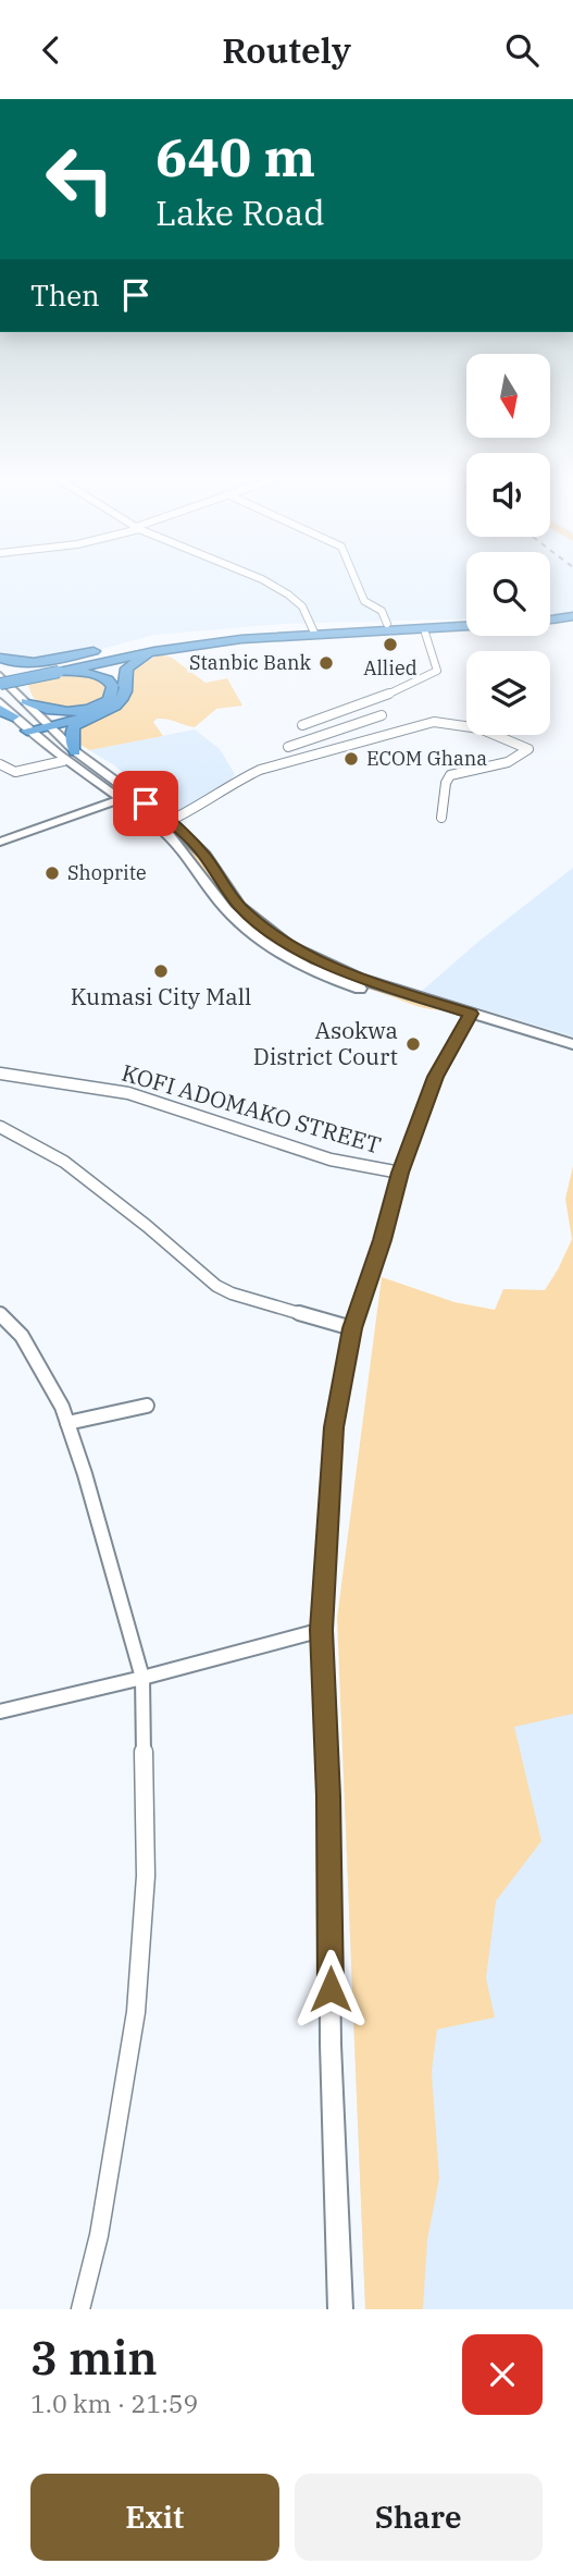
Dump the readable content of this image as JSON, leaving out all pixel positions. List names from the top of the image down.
{
  "streets": {
    "street": ["KOFI ADOMAKO STREET"]
  },
  "places": [
    "Allied",
    "Stanbic Bank",
    "ECOM Ghana",
    "Shoprite",
    "Kumasi City Mall",
    "Asokwa District Court"
  ],
  "north": "bottom",
  "page": {
    "header": "Routely",
    "turn": ["640 m", "Lake Road"],
    "then": "Then",
    "heading": ["3 min", "1.0 km · 21:59"],
    "buttons": ["Exit", "Share"]
  }
}
